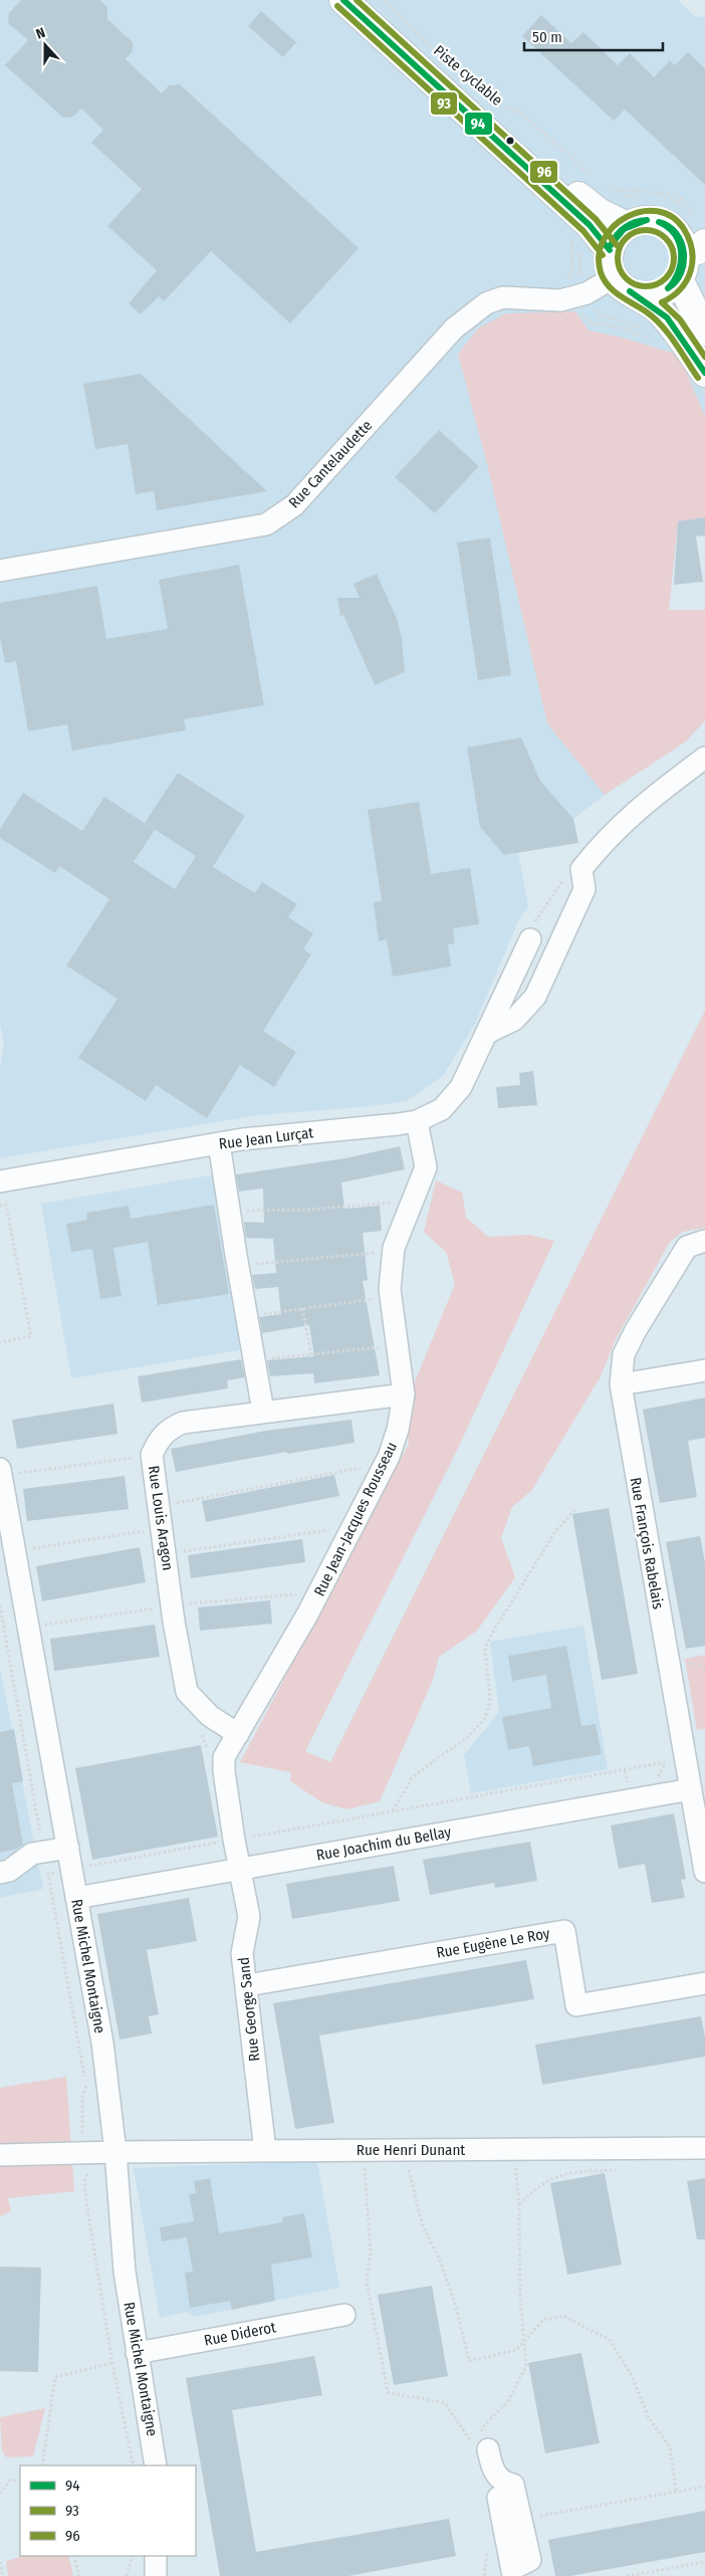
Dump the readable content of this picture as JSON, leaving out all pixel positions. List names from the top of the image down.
{
  "streets": {
    "street": [
      "Rue Cantelaudette",
      "Rue Jean Lurçat",
      "Rue Louis Aragon",
      "Rue Jean-Jacques Rousseau",
      "Rue François Rabelais",
      "Rue Joachim du Bellay",
      "Rue Eugène Le Roy",
      "Rue Michel Montaigne",
      "Rue George Sand",
      "Rue Henri Dunant",
      "Rue Diderot"
    ],
    "path": ["Piste cyclable"]
  },
  "crossings": [
    ["Rue Jean Lurçat", "Rue Jean-Jacques Rousseau"],
    ["Rue Louis Aragon", "Rue Jean-Jacques Rousseau"],
    ["Rue Jean-Jacques Rousseau", "Rue Joachim du Bellay"],
    ["Rue Jean-Jacques Rousseau", "Rue George Sand"],
    ["Rue François Rabelais", "Rue Joachim du Bellay"],
    ["Rue Joachim du Bellay", "Rue Michel Montaigne"],
    ["Rue Joachim du Bellay", "Rue George Sand"],
    ["Rue Eugène Le Roy", "Rue George Sand"],
    ["Rue Michel Montaigne", "Rue Henri Dunant"],
    ["Rue Michel Montaigne", "Rue Diderot"],
    ["Rue George Sand", "Rue Henri Dunant"]
  ],
  "lines": ["transit line 94", "transit line 96", "transit line 93"],
  "legend": ["94", "93", "96"],
  "scale_bar": "50 m",
  "north": "top"
}
